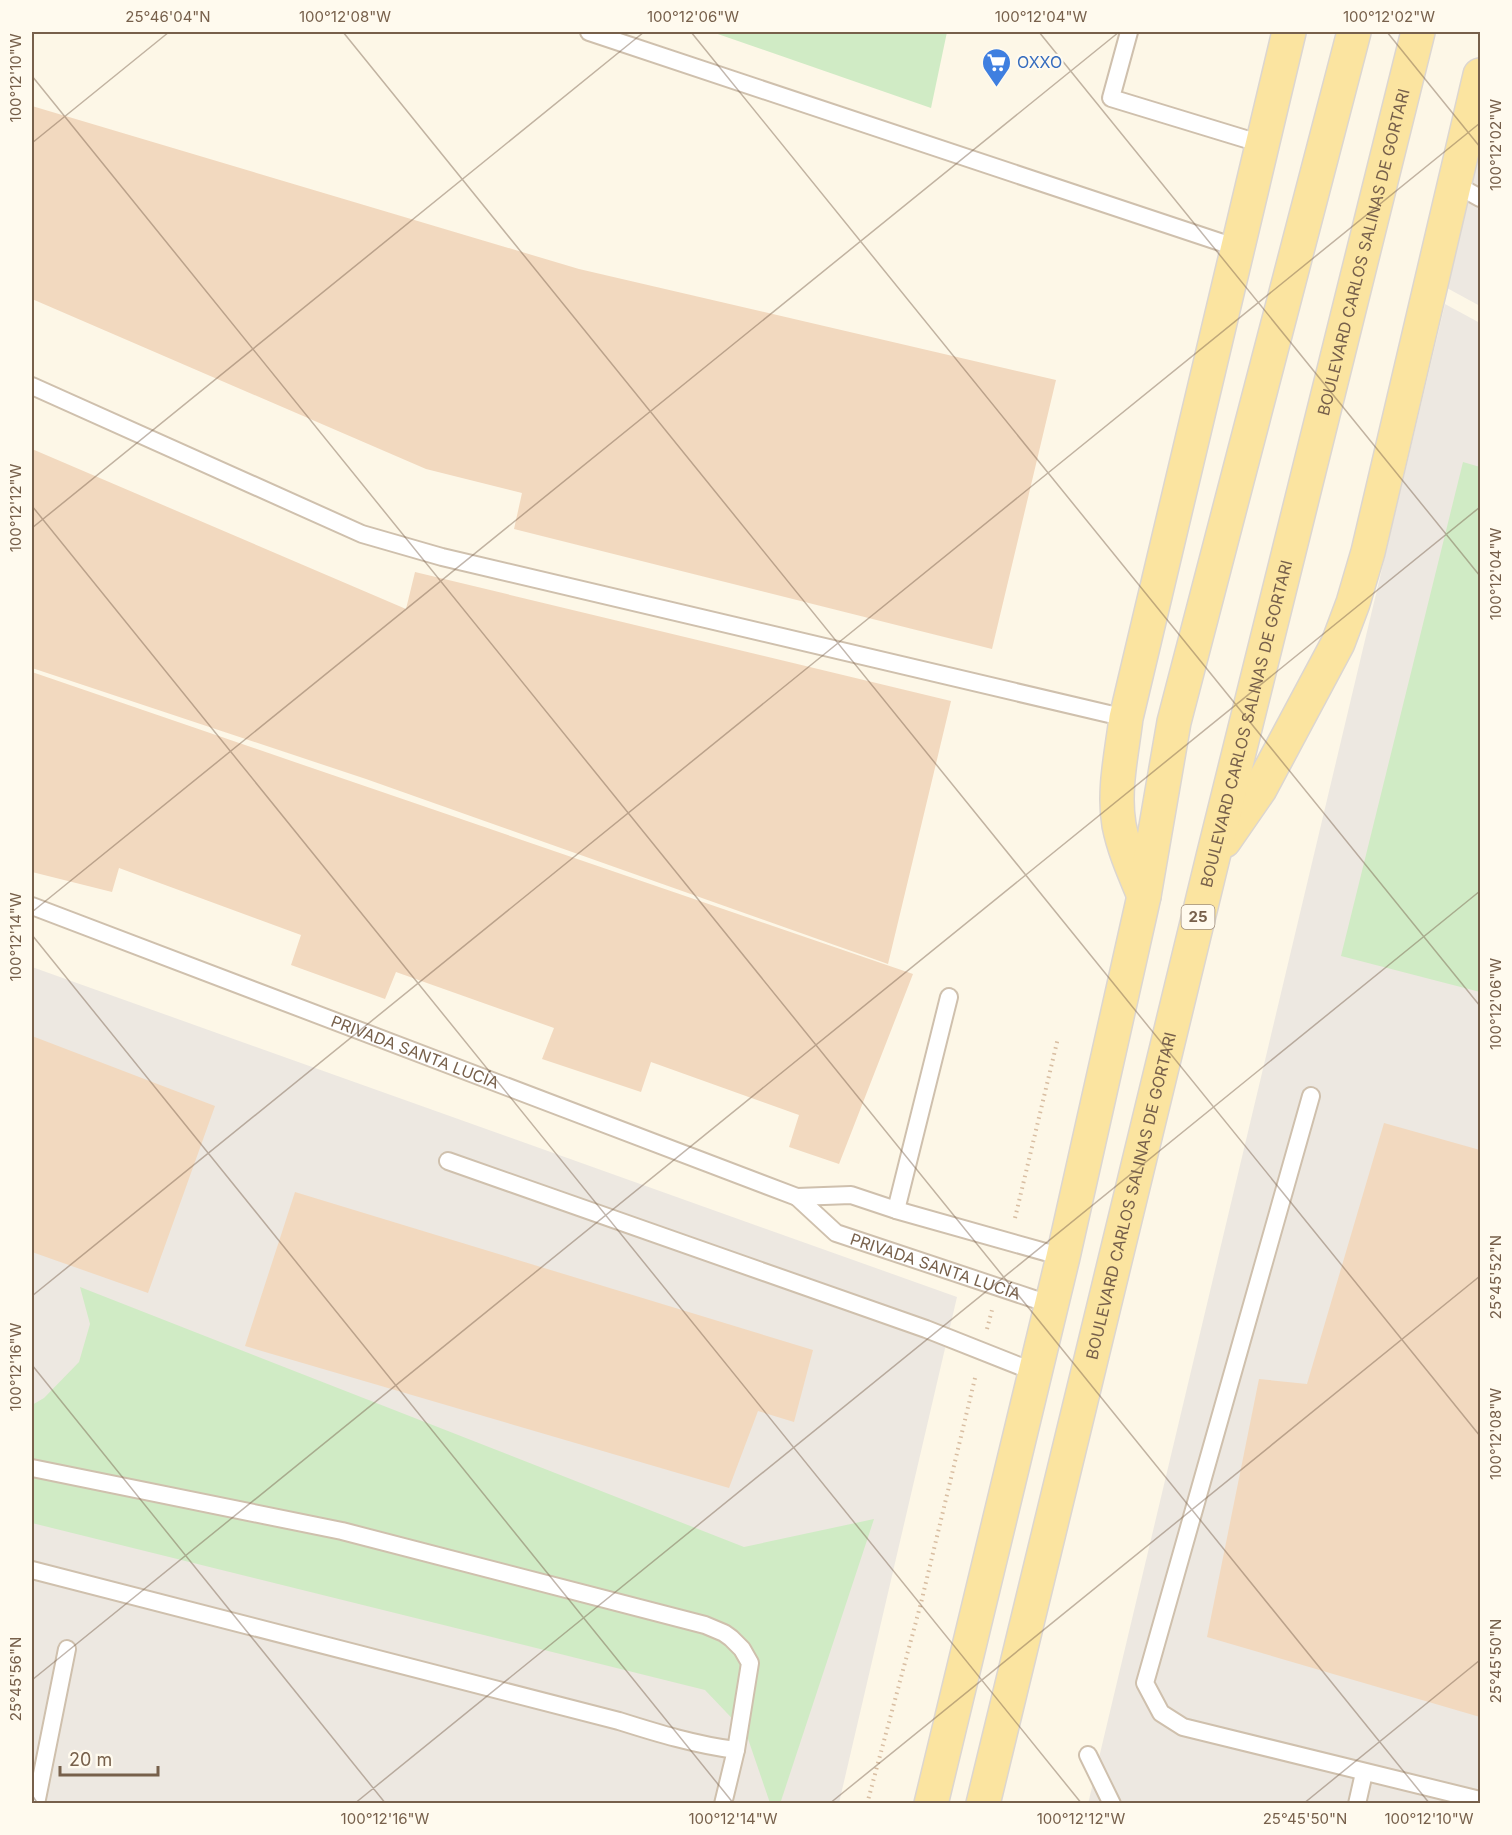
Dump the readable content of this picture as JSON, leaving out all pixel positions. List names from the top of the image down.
{
  "streets": {
    "main road": ["BOULEVARD CARLOS SALINAS DE GORTARI", "25"],
    "lane": ["PRIVADA SANTA LUCÍA"]
  },
  "places": {
    "supermarket": ["OXXO"]
  },
  "scale_bar": "20 m",
  "coordinates": [
    "25°46'04\"N",
    "100°12'08\"W",
    "100°12'06\"W",
    "100°12'04\"W",
    "100°12'02\"W",
    "100°12'10\"W",
    "100°12'12\"W",
    "100°12'14\"W",
    "25°45'52\"N",
    "100°12'16\"W",
    "25°45'50\"N",
    "25°45'56\"N"
  ]
}
